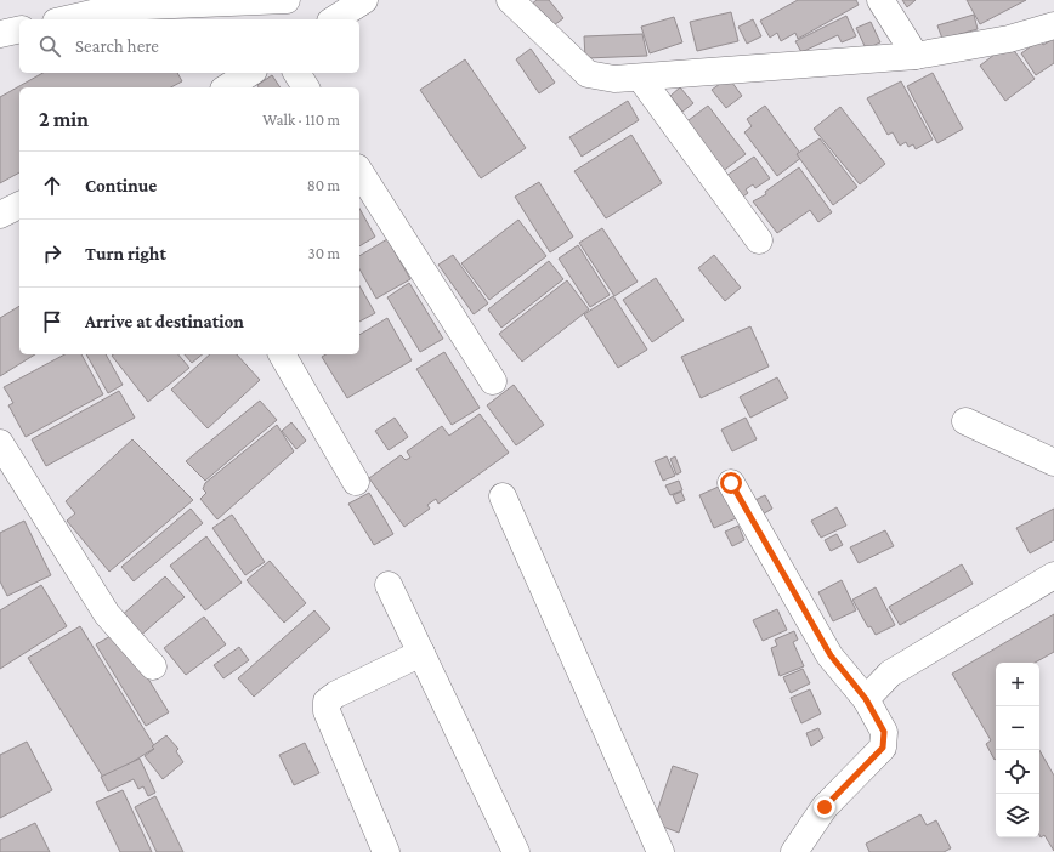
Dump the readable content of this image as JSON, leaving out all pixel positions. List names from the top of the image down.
{
  "page": {
    "search": "Search here",
    "heading": ["2 min", "Walk · 110 m"],
    "list": [
      ["Continue", "80 m"],
      ["Turn right", "30 m"],
      "Arrive at destination"
    ],
    "map_buttons": ["+", "−"]
  }
}
